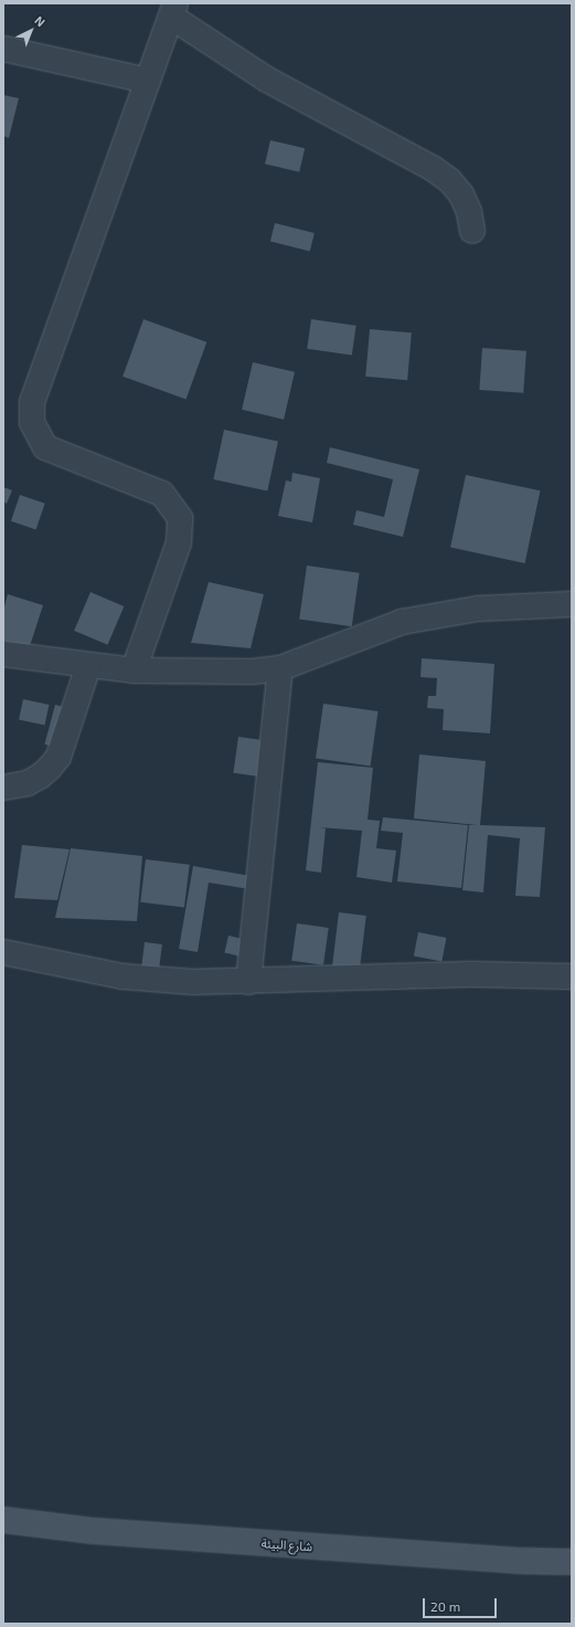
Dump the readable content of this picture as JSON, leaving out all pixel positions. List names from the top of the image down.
{
  "streets": {
    "main road": ["شارع البيئة"]
  },
  "scale_bar": "20 m",
  "north": "top right"
}
